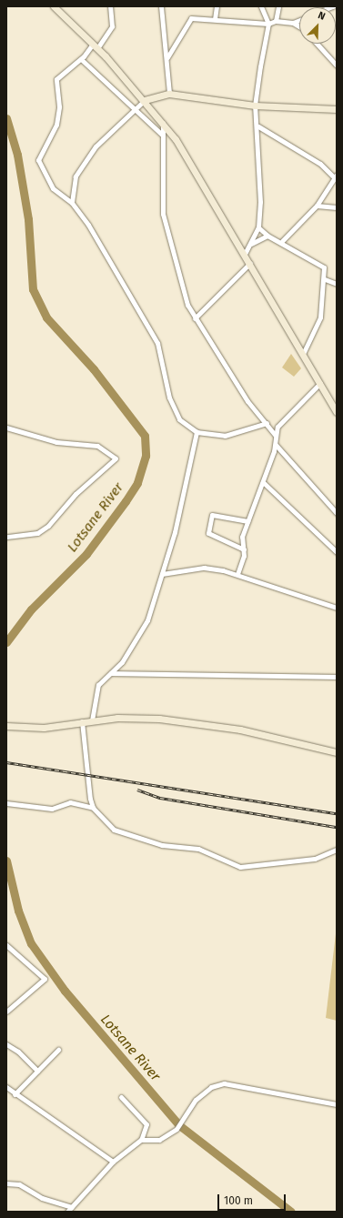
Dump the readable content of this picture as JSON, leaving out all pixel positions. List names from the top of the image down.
{
  "water": ["Lotsane River"],
  "scale_bar": "100 m",
  "north": "top right"
}
